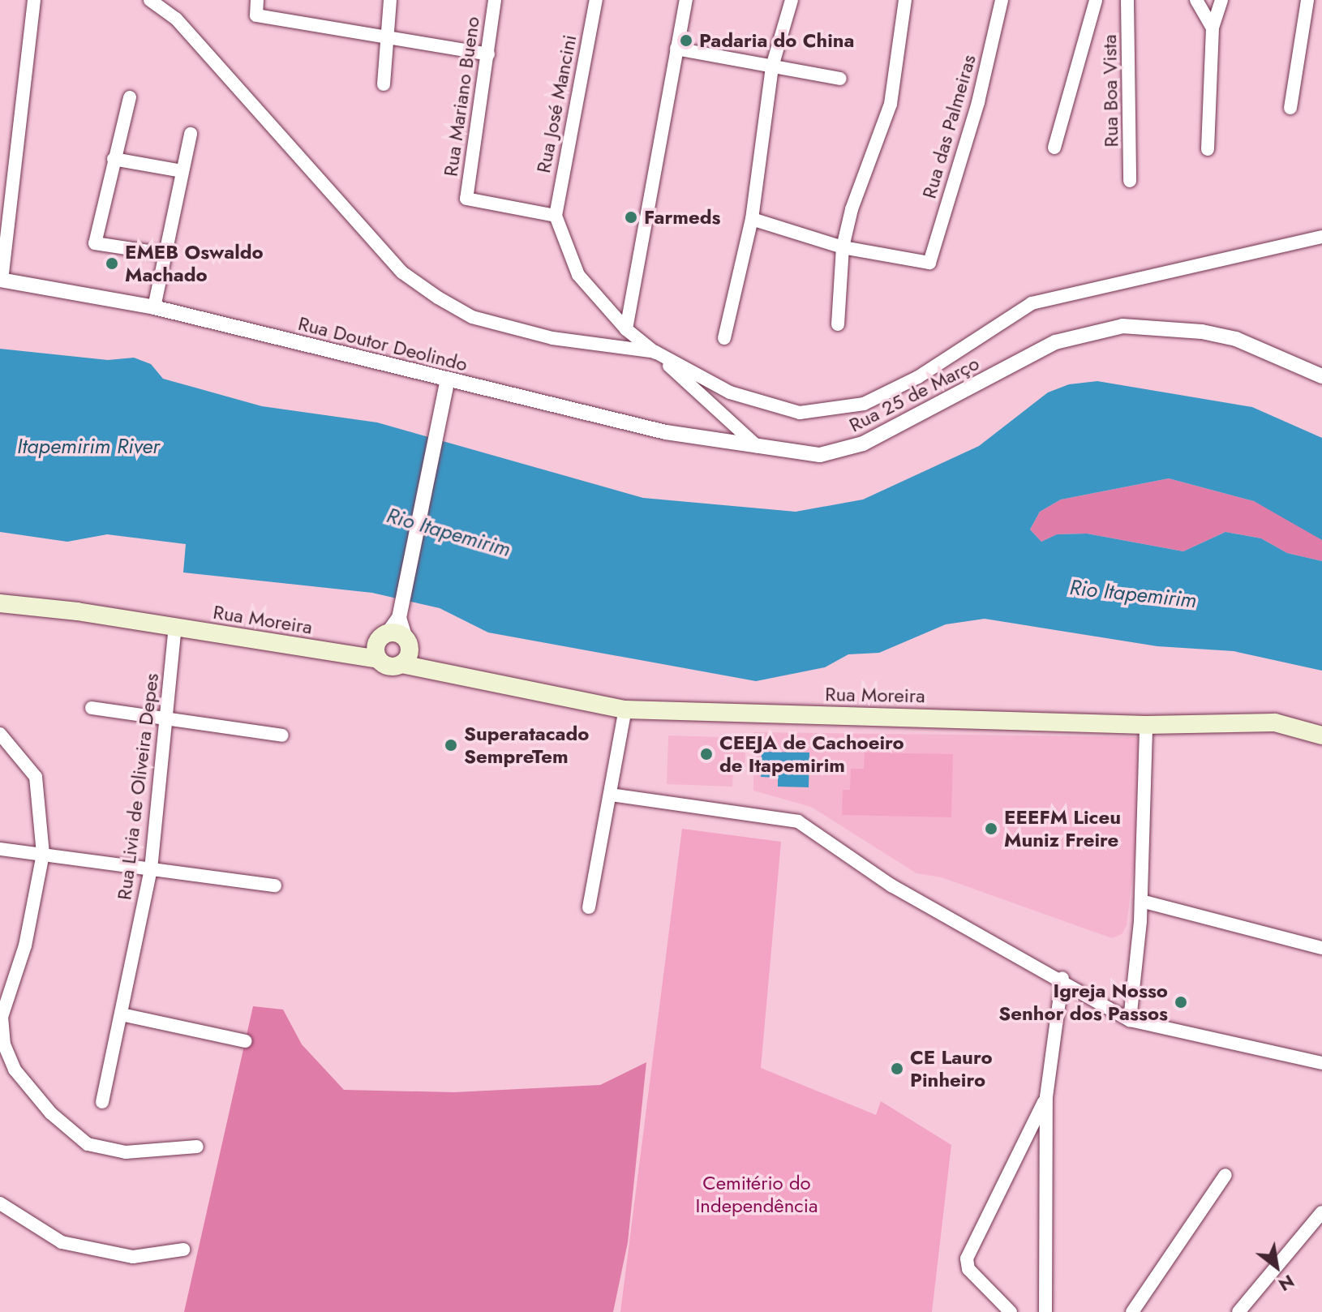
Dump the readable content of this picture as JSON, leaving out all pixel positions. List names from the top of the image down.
{
  "streets": {
    "main road": ["Rua Moreira"],
    "street": [
      "Rua Boa Vista",
      "Rua Mariano Bueno",
      "Rua José Mancini",
      "Rua das Palmeiras",
      "Rua Doutor Deolindo",
      "Rua 25 de Março",
      "Rua Livia de Oliveira Depes"
    ]
  },
  "crossings": [
    ["Rua Mariano Bueno", "Rua José Mancini"],
    ["Rua Doutor Deolindo", "Rua 25 de Março"],
    ["Rua Moreira", "Rua Livia de Oliveira Depes"]
  ],
  "water": ["Itapemirim River", "Rio Itapemirim"],
  "parks": ["Cemitério do Independência"],
  "places": [
    "Padaria do China",
    "Farmeds",
    "EMEB Oswaldo Machado",
    "Superatacado SempreTem",
    "CEEJA de Cachoeiro de Itapemirim",
    "EEEFM Liceu Muniz Freire",
    "Igreja Nosso Senhor dos Passos",
    "CE Lauro Pinheiro"
  ],
  "north": "bottom right"
}
